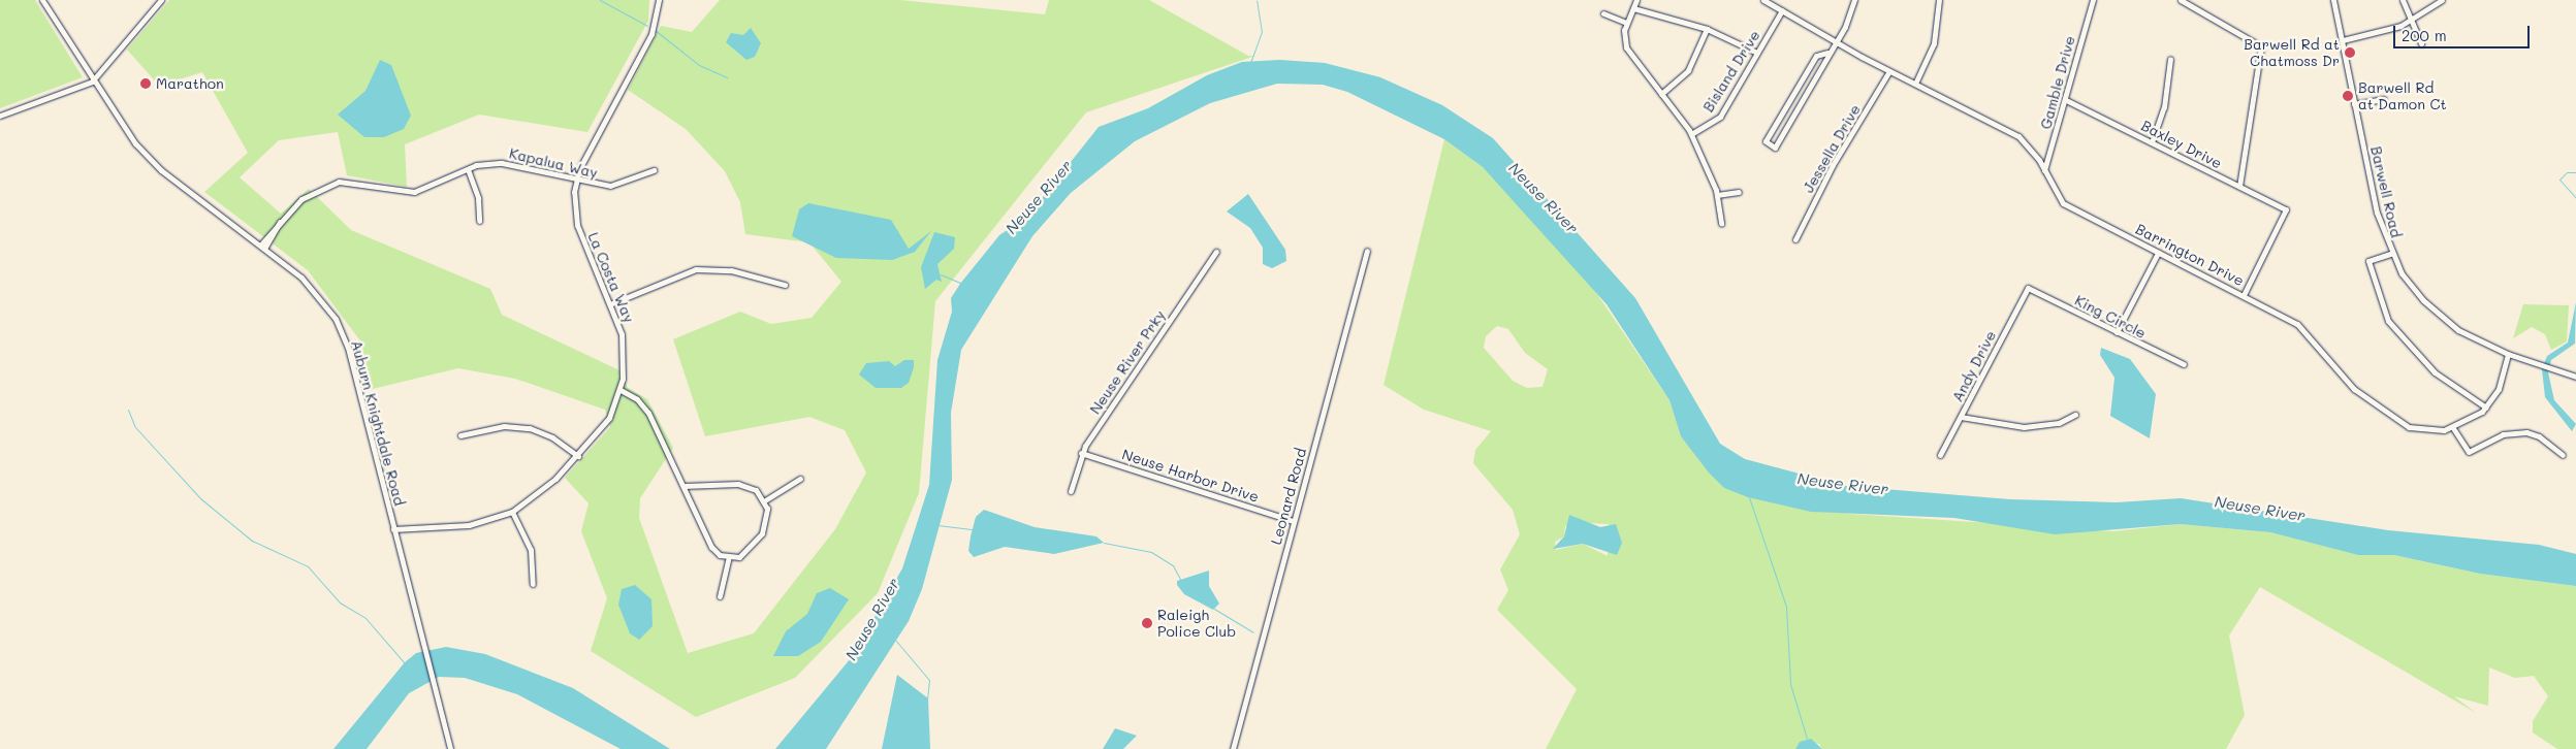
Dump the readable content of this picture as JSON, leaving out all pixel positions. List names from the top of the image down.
{
  "streets": {
    "street": [
      "Bisland Drive",
      "Gamble Drive",
      "Baxley Drive",
      "Jessella Drive",
      "Kapalua Way",
      "Barwell Road",
      "Barrington Drive",
      "La Costa Way",
      "King Circle",
      "Neuse River Prky",
      "Andy Drive",
      "Auburn Knightdale Road",
      "Neuse Harbor Drive",
      "Leonard Road"
    ]
  },
  "crossings": [
    ["Bisland Drive", "Barrington Drive"],
    ["Gamble Drive", "Baxley Drive"],
    ["Gamble Drive", "Barrington Drive"],
    ["Baxley Drive", "Barrington Drive"],
    ["Jessella Drive", "Barrington Drive"],
    ["Kapalua Way", "La Costa Way"],
    ["Kapalua Way", "Auburn Knightdale Road"],
    ["Barwell Road", "Barrington Drive"],
    ["La Costa Way", "Auburn Knightdale Road"],
    ["King Circle", "Andy Drive"],
    ["Neuse River Prky", "Neuse Harbor Drive"],
    ["Neuse Harbor Drive", "Leonard Road"]
  ],
  "water": ["Neuse River"],
  "places": [
    "Barwell Rd at Chatmoss Dr",
    "Marathon",
    "Barwell Rd at Damon Ct",
    "Raleigh Police Club"
  ],
  "scale_bar": "200 m"
}
